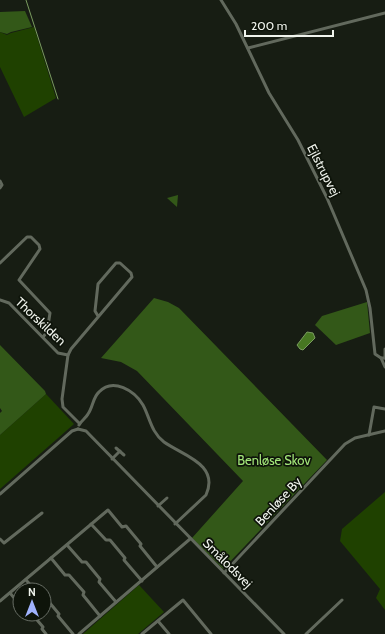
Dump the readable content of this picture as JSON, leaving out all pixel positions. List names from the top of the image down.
{
  "streets": {
    "street": [
      "Ejlstrupvej",
      "Thorskilden",
      "Benløse By",
      "Smålodsvej"
    ]
  },
  "crossings": [
    ["Benløse By", "Smålodsvej"]
  ],
  "parks": ["Benløse Skov"],
  "scale_bar": "200 m",
  "north": "top"
}
